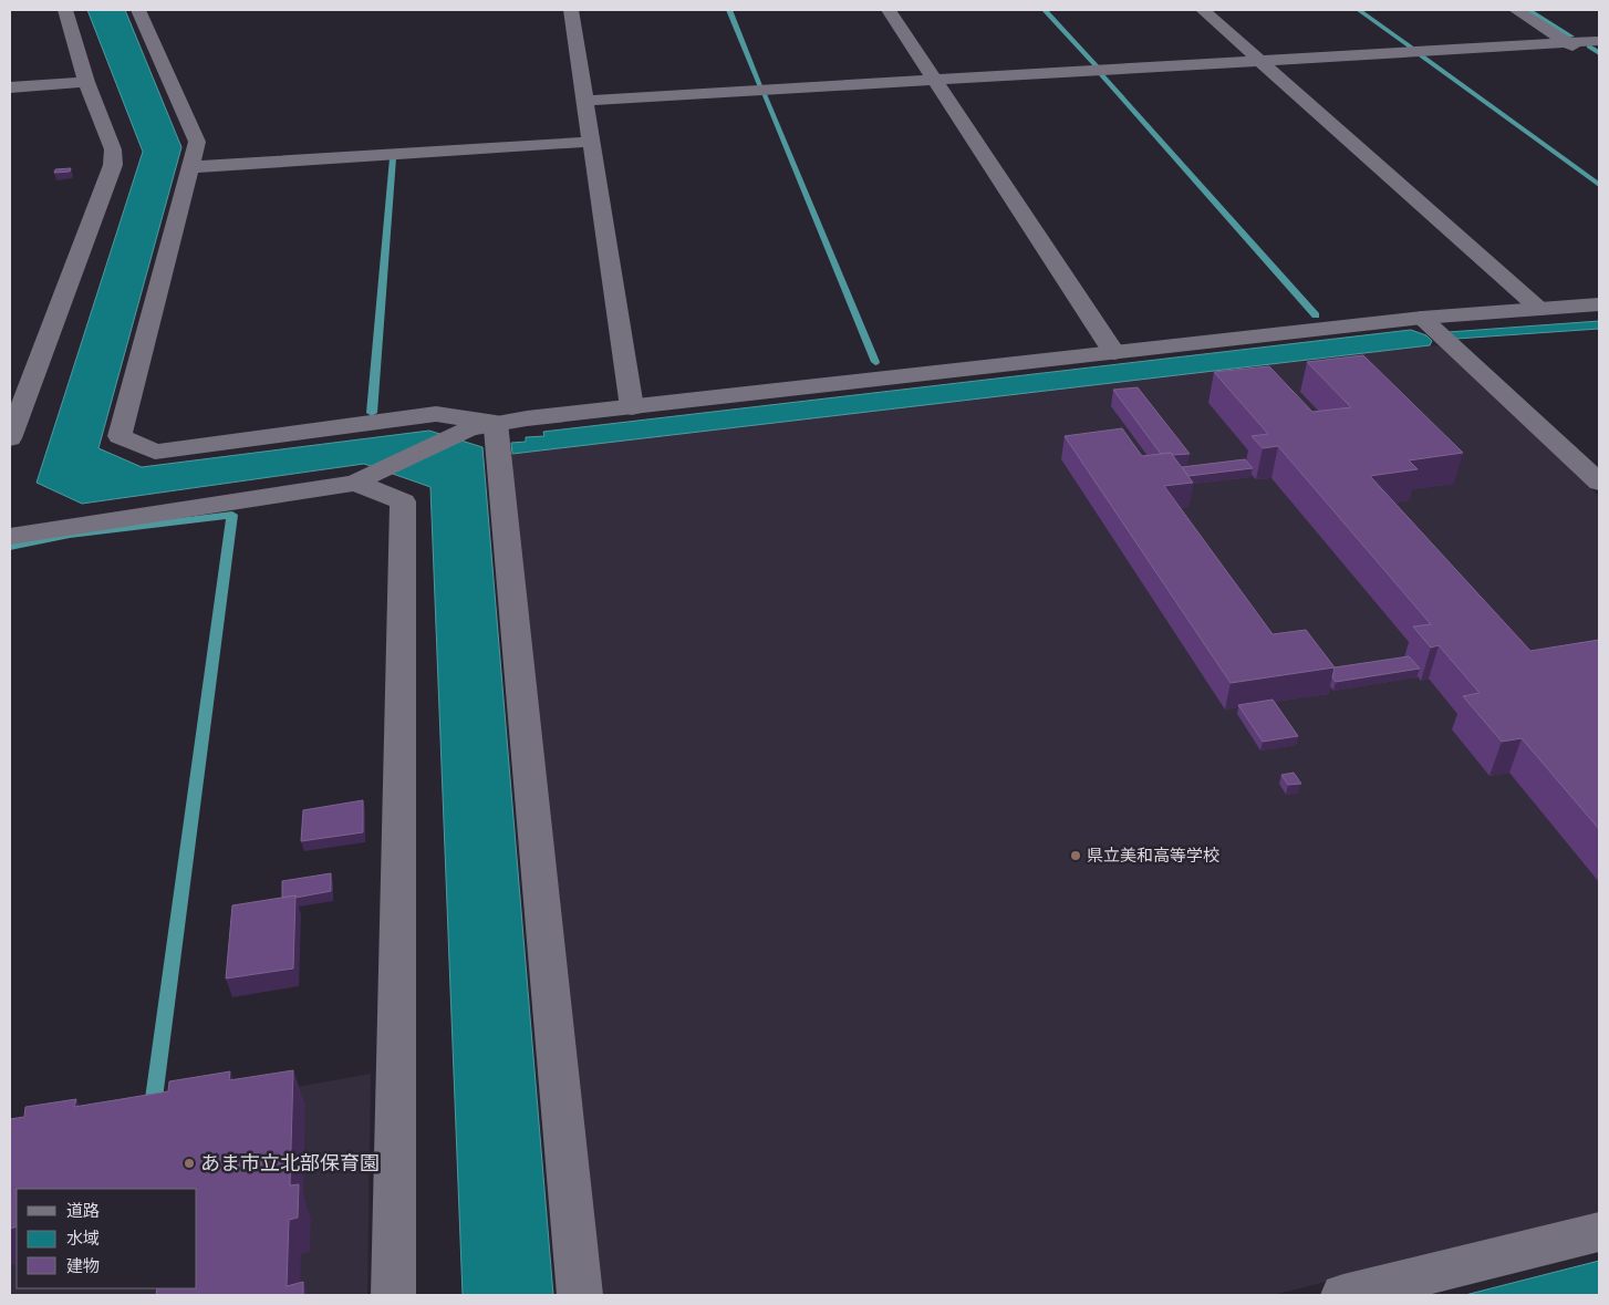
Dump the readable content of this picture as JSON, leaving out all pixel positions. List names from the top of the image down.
{
  "places": ["県立美和高等学校", "あま市立北部保育園"],
  "legend": ["道路", "水域", "建物"]
}
